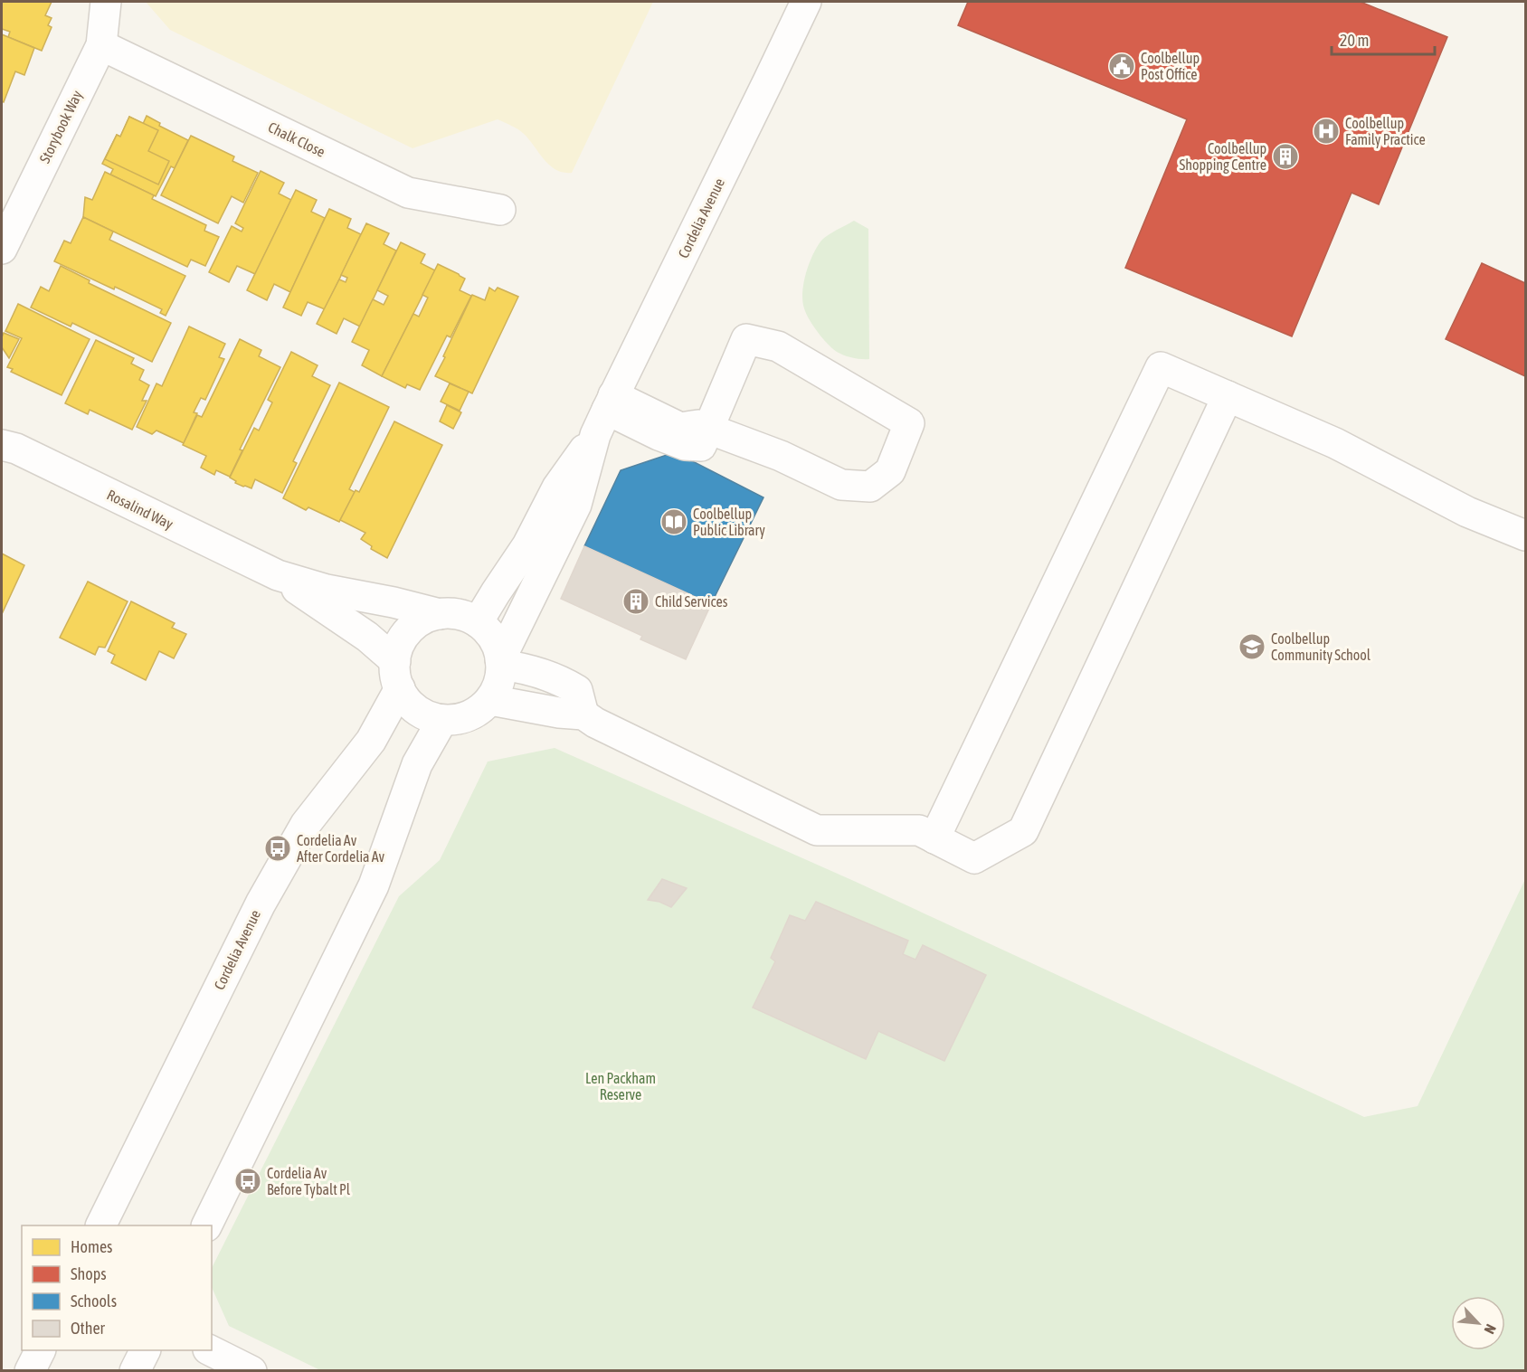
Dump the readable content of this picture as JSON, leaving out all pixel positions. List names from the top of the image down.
{
  "streets": {
    "street": [
      "Storybook Way",
      "Chalk Close",
      "Cordelia Avenue",
      "Rosalind Way"
    ]
  },
  "crossings": [
    ["Storybook Way", "Chalk Close"]
  ],
  "parks": ["Len Packham Reserve"],
  "places": {
    "public building": ["Coolbellup Post Office"],
    "hospital": ["Coolbellup Family Practice"],
    "building": ["Coolbellup Shopping Centre", "Child Services"],
    "library": ["Coolbellup Public Library"],
    "school or university": ["Coolbellup Community School"],
    "bus stop": ["Cordelia Av After Cordelia Av", "Cordelia Av Before Tybalt Pl"]
  },
  "legend": [
    "Homes",
    "Shops",
    "Schools",
    "Other"
  ],
  "scale_bar": "20 m",
  "north": "bottom right"
}
